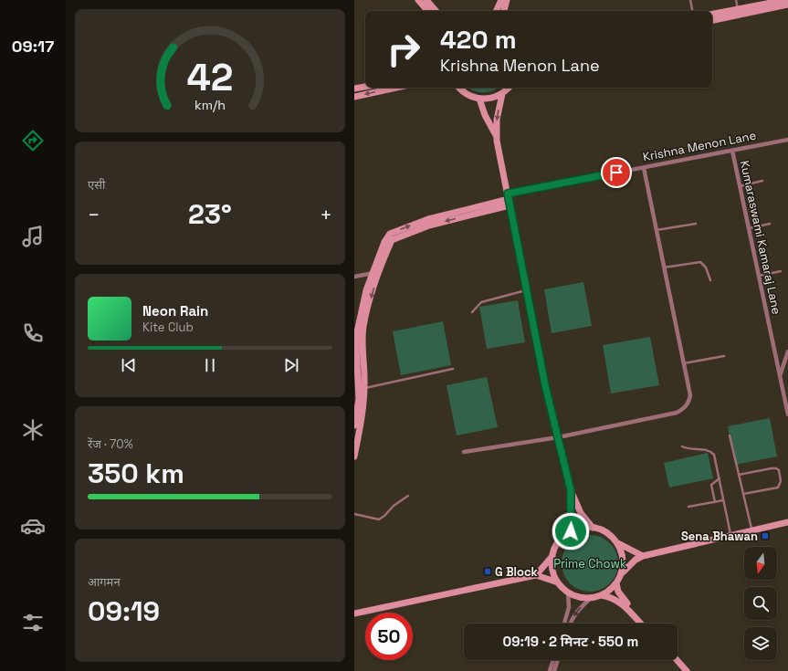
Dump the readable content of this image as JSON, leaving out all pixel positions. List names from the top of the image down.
{
  "streets": {
    "street": ["Krishna Menon Lane", "Kumaraswami Kamaraj Lane"]
  },
  "crossings": [
    ["Krishna Menon Lane", "Kumaraswami Kamaraj Lane"]
  ],
  "parks": ["Prime Chowk"],
  "places": {
    "transit": ["Sena Bhawan", "G Block"]
  },
  "north": "bottom",
  "page": {
    "tabs": "09:17",
    "turn": ["420 m", "Krishna Menon Lane"],
    "tile": [
      "एसी",
      ["रेंज · 70%", "350 km"],
      ["आगमन", "09:19"]
    ],
    "heat": ["−", "23°", "+"],
    "song": ["Neon Rain", "Kite Club"],
    "limit": "50",
    "trip": "09:19 · 2 मिनट · 550 m",
    "gauge": ["42", "km/h"]
  }
}
